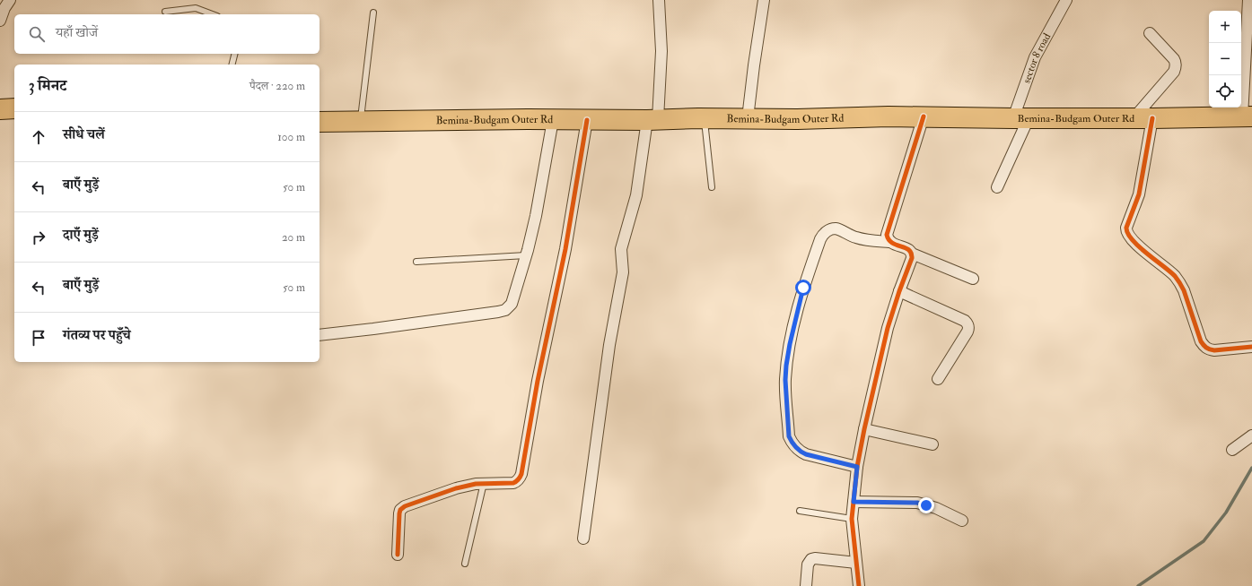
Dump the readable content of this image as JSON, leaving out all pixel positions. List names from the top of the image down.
{
  "streets": {
    "highway": ["Bemina-Budgam Outer Rd"],
    "street": ["sector 8 road"]
  },
  "crossings": [
    ["sector 8 road", "Bemina-Budgam Outer Rd"]
  ],
  "page": {
    "map_buttons": ["+", "−"],
    "search": "यहाँ खोजें",
    "heading": ["3 मिनट", "पैदल · 220 m"],
    "list": [
      ["सीधे चलें", "100 m"],
      ["बाएँ मुड़ें", "50 m"],
      ["दाएँ मुड़ें", "20 m"],
      ["बाएँ मुड़ें", "50 m"],
      "गंतव्य पर पहुँचे"
    ]
  }
}
